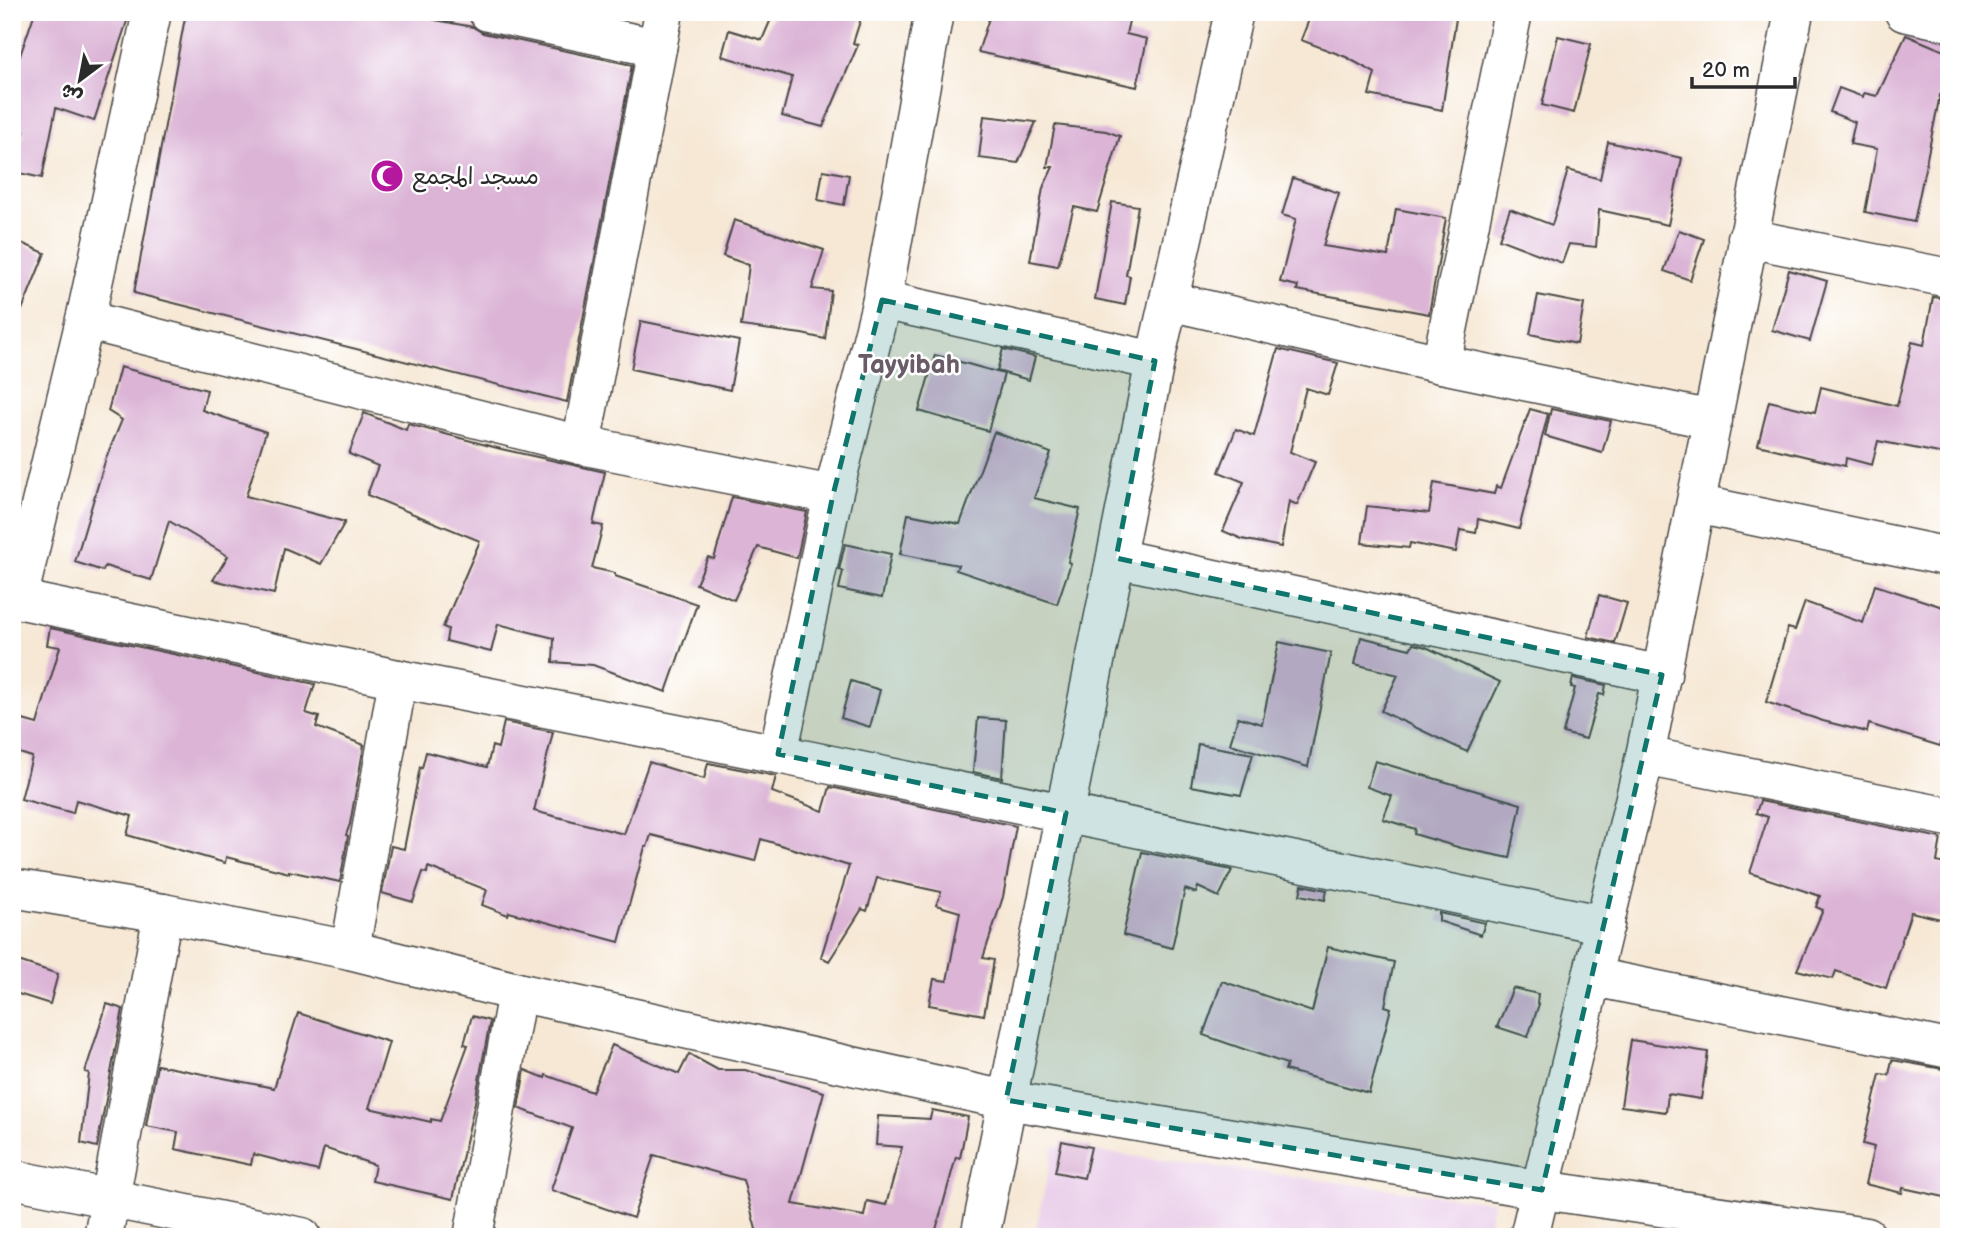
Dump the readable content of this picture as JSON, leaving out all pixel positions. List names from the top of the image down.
{
  "districts": ["Tayyibah"],
  "places": {
    "mosque": ["مسجد المجمع"]
  },
  "scale_bar": "20 m",
  "north": "bottom left"
}
